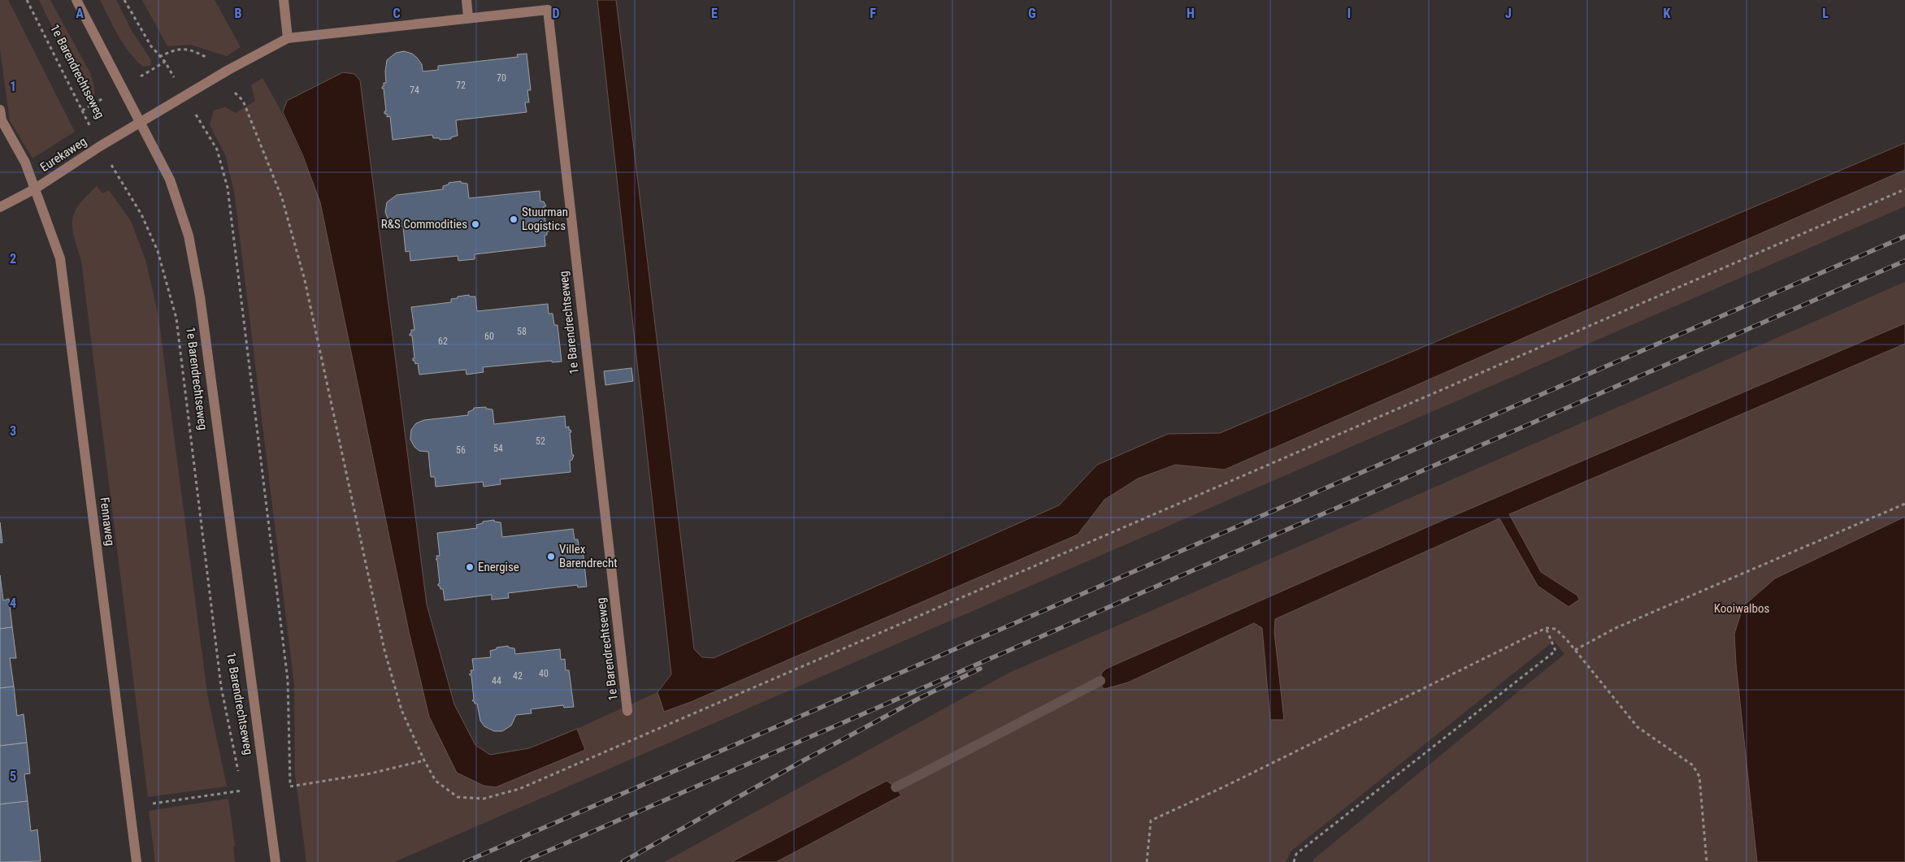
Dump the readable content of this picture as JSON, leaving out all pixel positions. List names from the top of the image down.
{
  "streets": {
    "street": ["1e Barendrechtseweg", "Eurekaweg", "Fennaweg"]
  },
  "crossings": [
    ["1e Barendrechtseweg", "Eurekaweg"],
    ["Eurekaweg", "Fennaweg"]
  ],
  "parks": ["Kooiwalbos"],
  "places": [
    "Stuurman Logistics",
    "R&S Commodities",
    "Villex Barendrecht",
    "Energise"
  ],
  "house_numbers": [
    "70",
    "72",
    "74",
    "58",
    "60",
    "62",
    "52",
    "54",
    "56",
    "40",
    "42",
    "44"
  ],
  "grid": {
    "columns": [
      "A",
      "B",
      "C",
      "D",
      "E",
      "F",
      "G",
      "H",
      "I",
      "J",
      "K",
      "L"
    ],
    "rows": [
      "1",
      "2",
      "3",
      "4",
      "5"
    ]
  }
}
